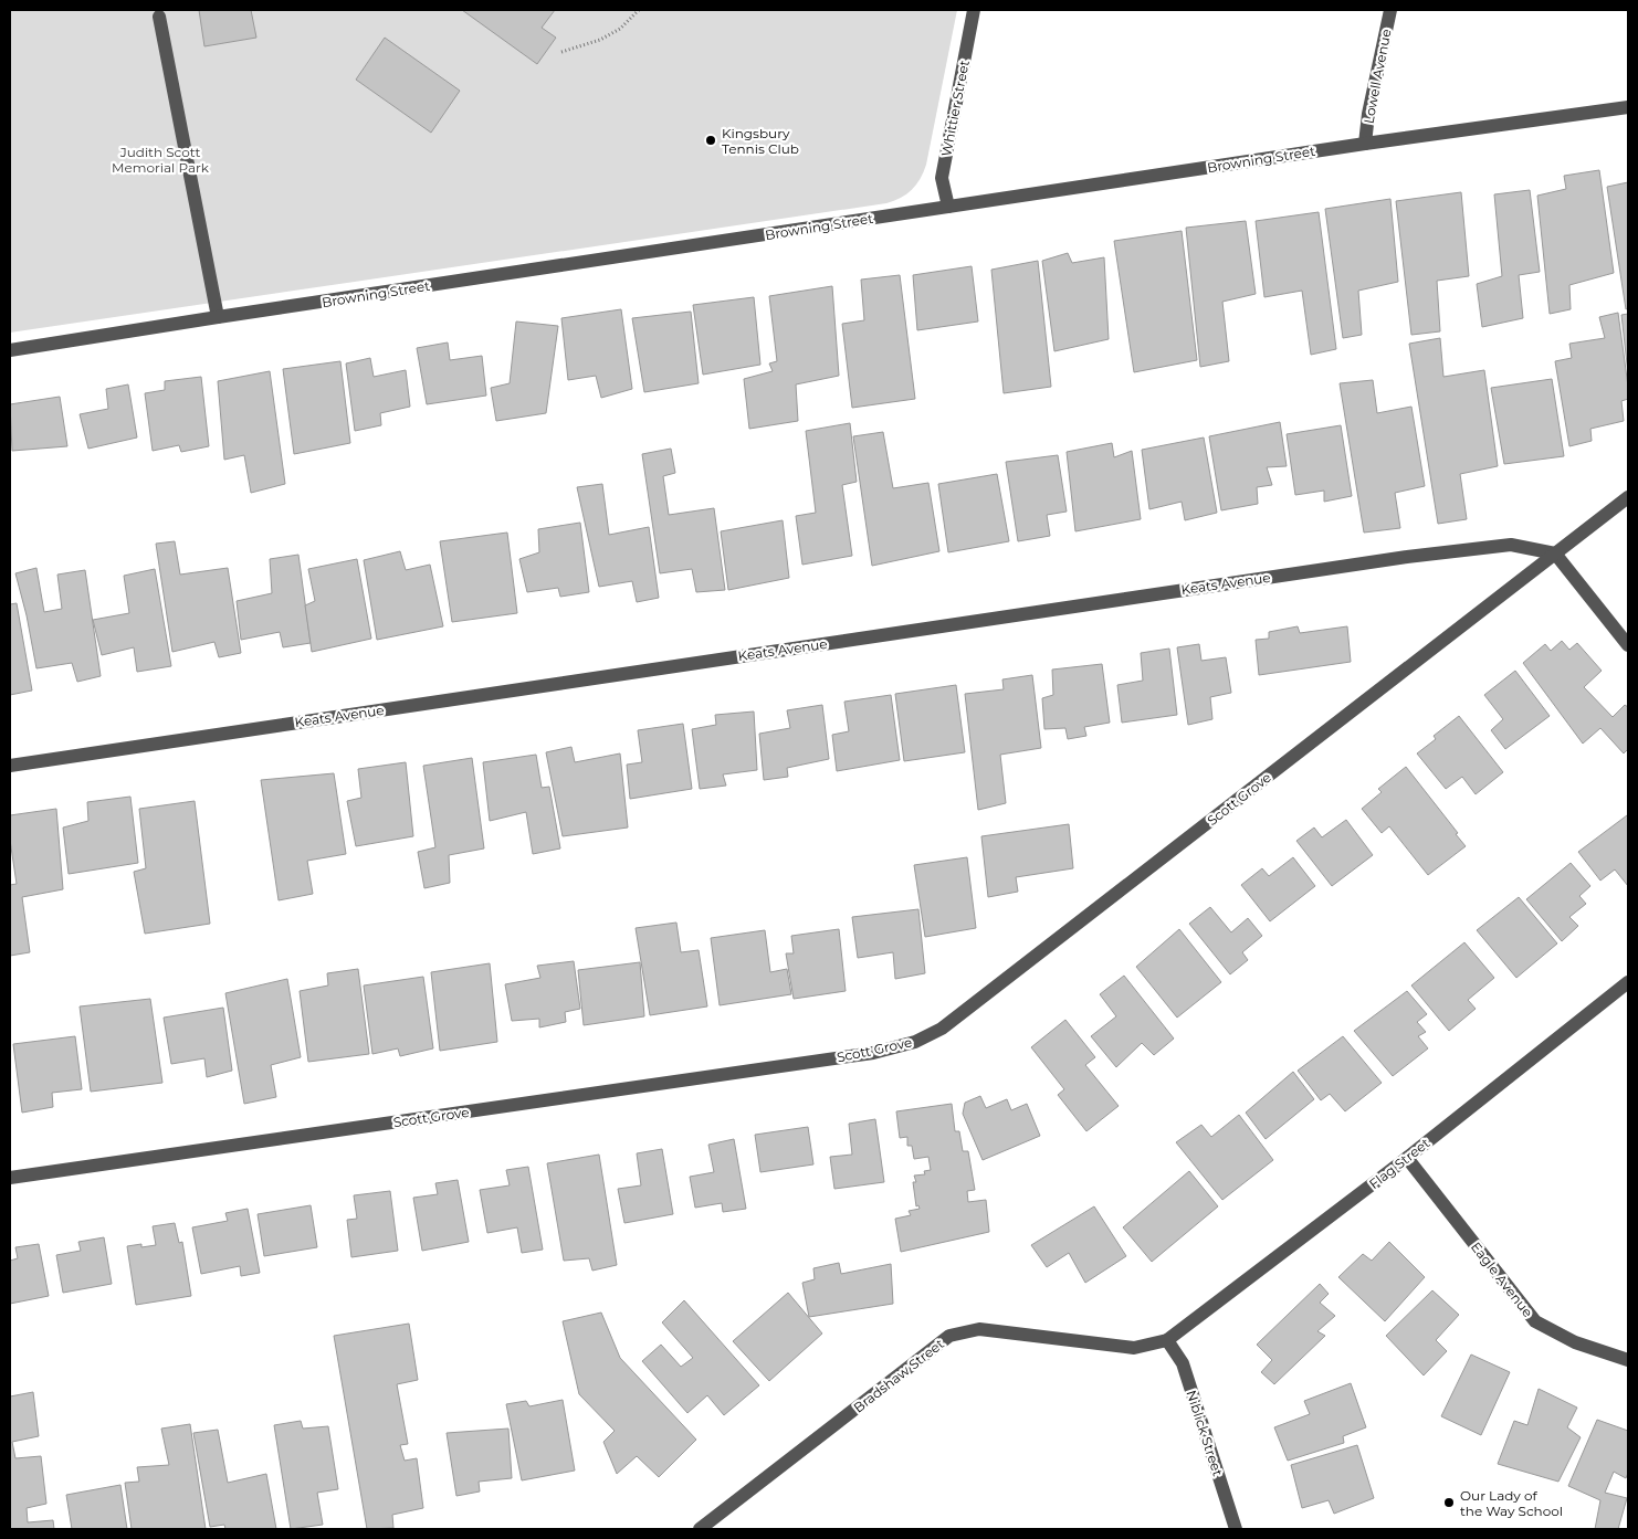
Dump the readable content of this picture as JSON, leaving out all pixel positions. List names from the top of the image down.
{
  "streets": {
    "street": [
      "Lowell Avenue",
      "Whittier Street",
      "Browning Street",
      "Keats Avenue",
      "Scott Grove",
      "Flag Street",
      "Eagle Avenue",
      "Bradshaw Street",
      "Niblick Street"
    ]
  },
  "crossings": [
    ["Lowell Avenue", "Browning Street"],
    ["Whittier Street", "Browning Street"],
    ["Keats Avenue", "Scott Grove"],
    ["Flag Street", "Eagle Avenue"],
    ["Flag Street", "Bradshaw Street"],
    ["Flag Street", "Niblick Street"],
    ["Bradshaw Street", "Niblick Street"]
  ],
  "parks": ["Judith Scott Memorial Park"],
  "places": ["Kingsbury Tennis Club", "Our Lady of the Way School"]
}
